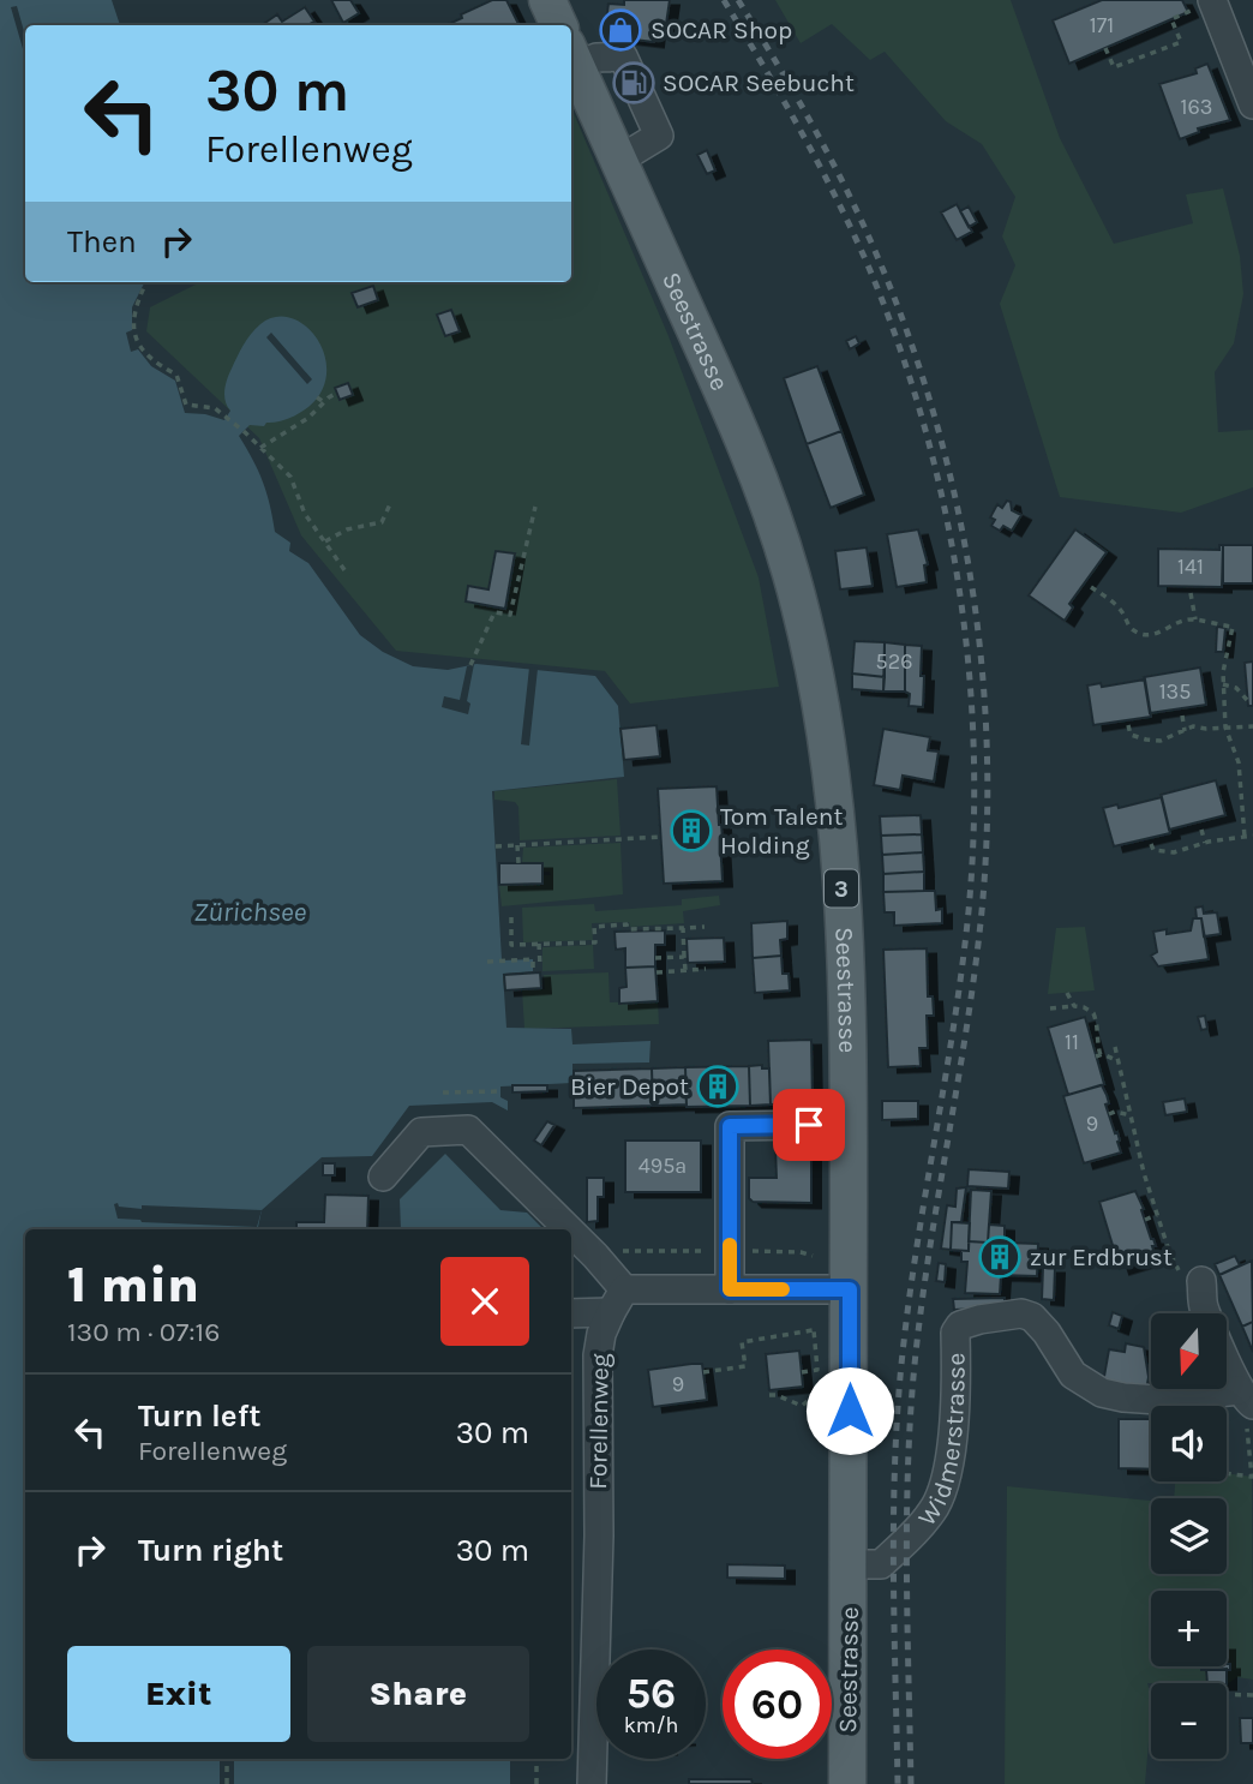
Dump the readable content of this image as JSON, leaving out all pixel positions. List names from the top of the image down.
{
  "streets": {
    "main road": ["Seestrasse", "3"],
    "street": ["Forellenweg", "Widmerstrasse"]
  },
  "crossings": [
    ["Seestrasse", "Widmerstrasse"]
  ],
  "water": ["Zürichsee"],
  "places": {
    "shop": ["SOCAR Shop"],
    "fuel station": ["SOCAR Seebucht"],
    "building": ["Tom Talent Holding", "Bier Depot", "zur Erdbrust"]
  },
  "house_numbers": [
    "171",
    "163",
    "141",
    "526",
    "135",
    "11",
    "9",
    "495a",
    "9"
  ],
  "north": "bottom",
  "page": {
    "turn": ["30 m", "Forellenweg"],
    "then": "Then",
    "heading": ["1 min", "130 m · 07:16"],
    "map_buttons": ["+", "−"],
    "list": [
      {
        "name": "Turn left",
        "note": "Forellenweg",
        "value": "30 m"
      },
      {
        "name": "Turn right",
        "value": "30 m"
      }
    ],
    "buttons": ["Exit", "Share"],
    "speed": "56 km/h",
    "limit": "60"
  }
}
